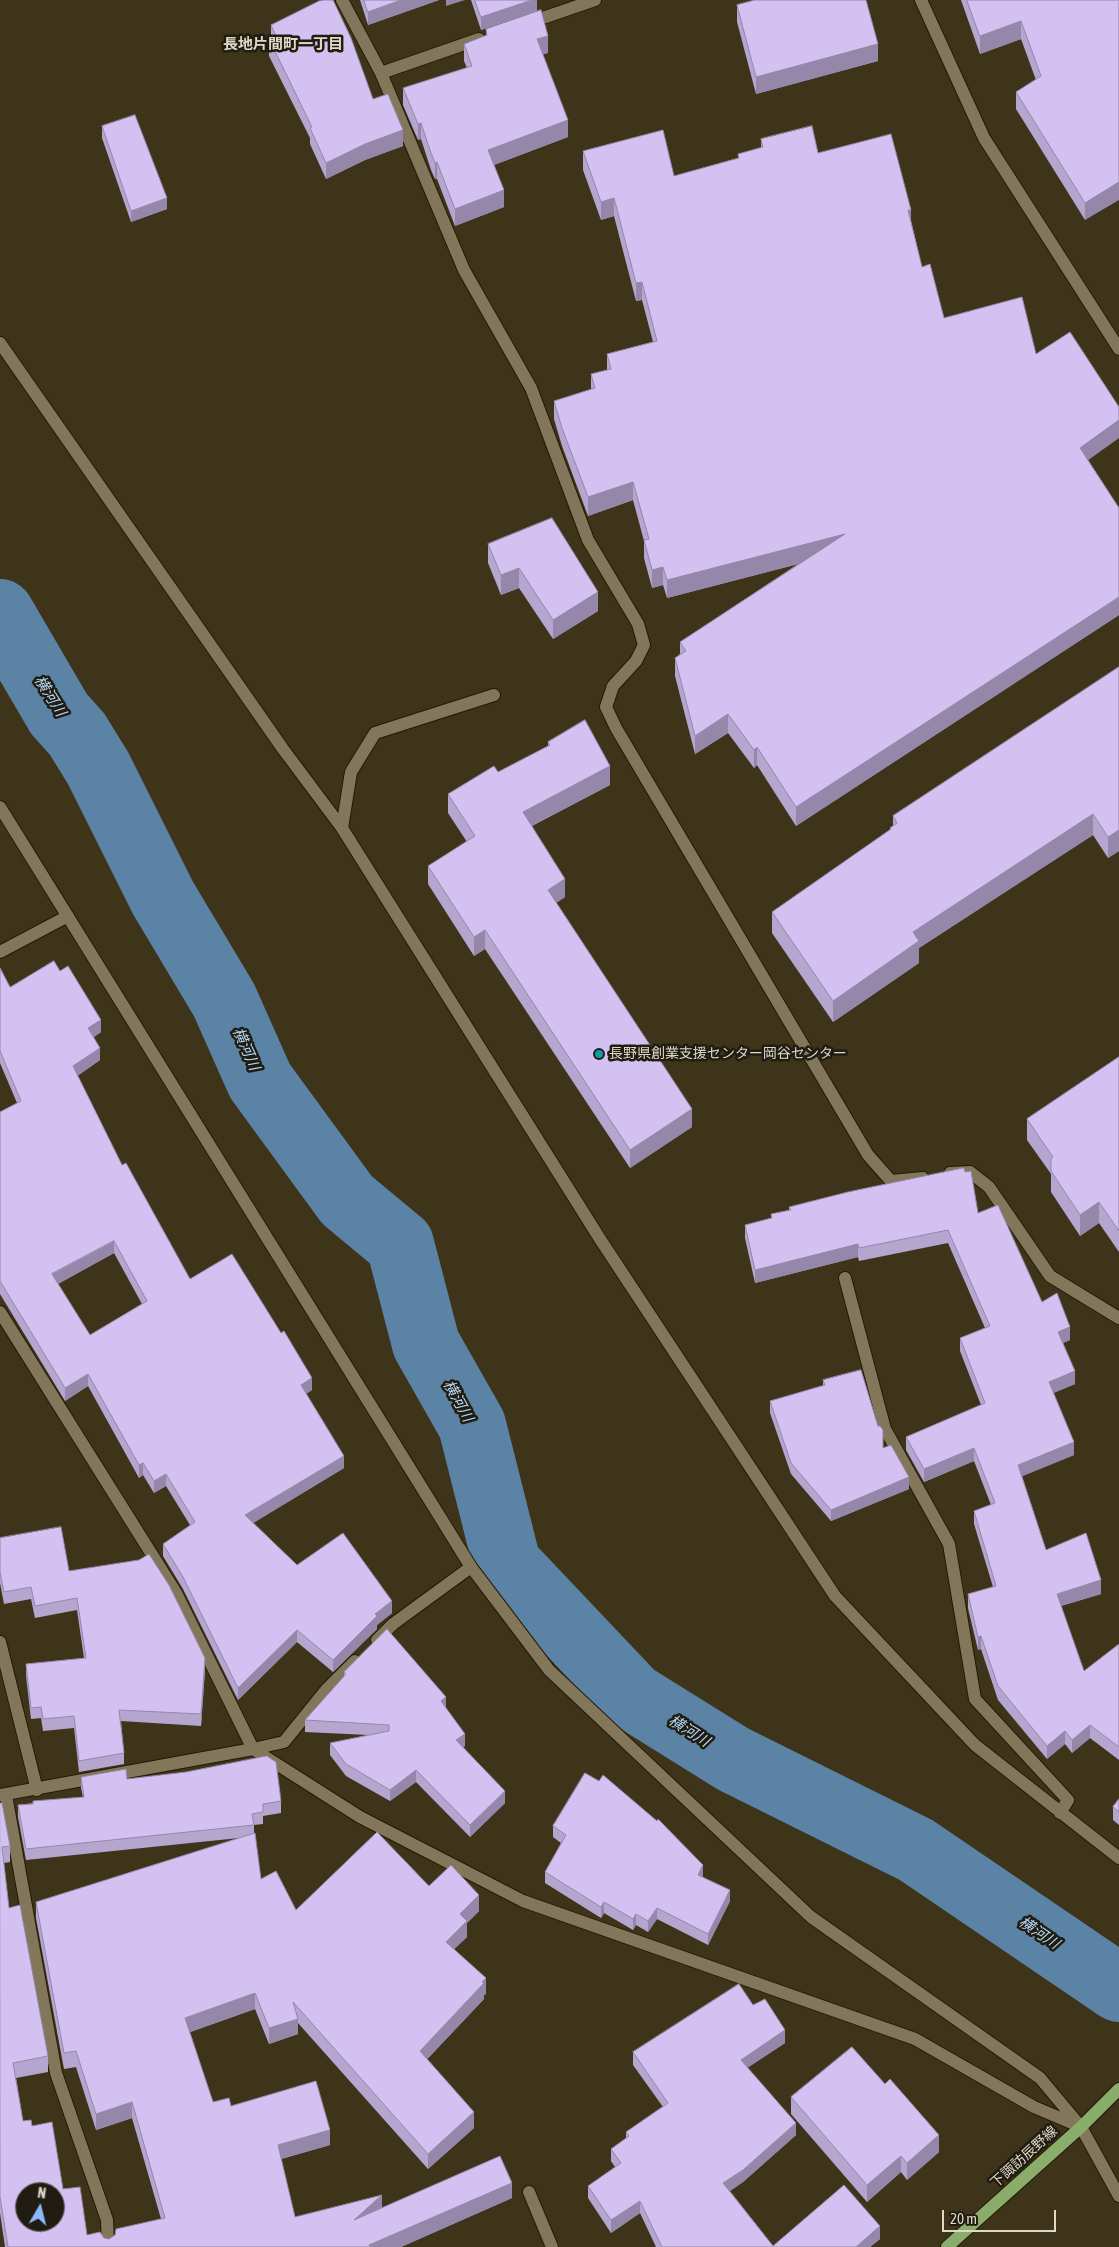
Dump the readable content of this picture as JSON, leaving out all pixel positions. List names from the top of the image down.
{
  "streets": {
    "main road": ["下諏訪辰野線"]
  },
  "districts": ["長地片間町一丁目"],
  "water": ["横河川"],
  "places": ["長野県創業支援センター岡谷センター"],
  "scale_bar": "20 m",
  "north": "top"
}
